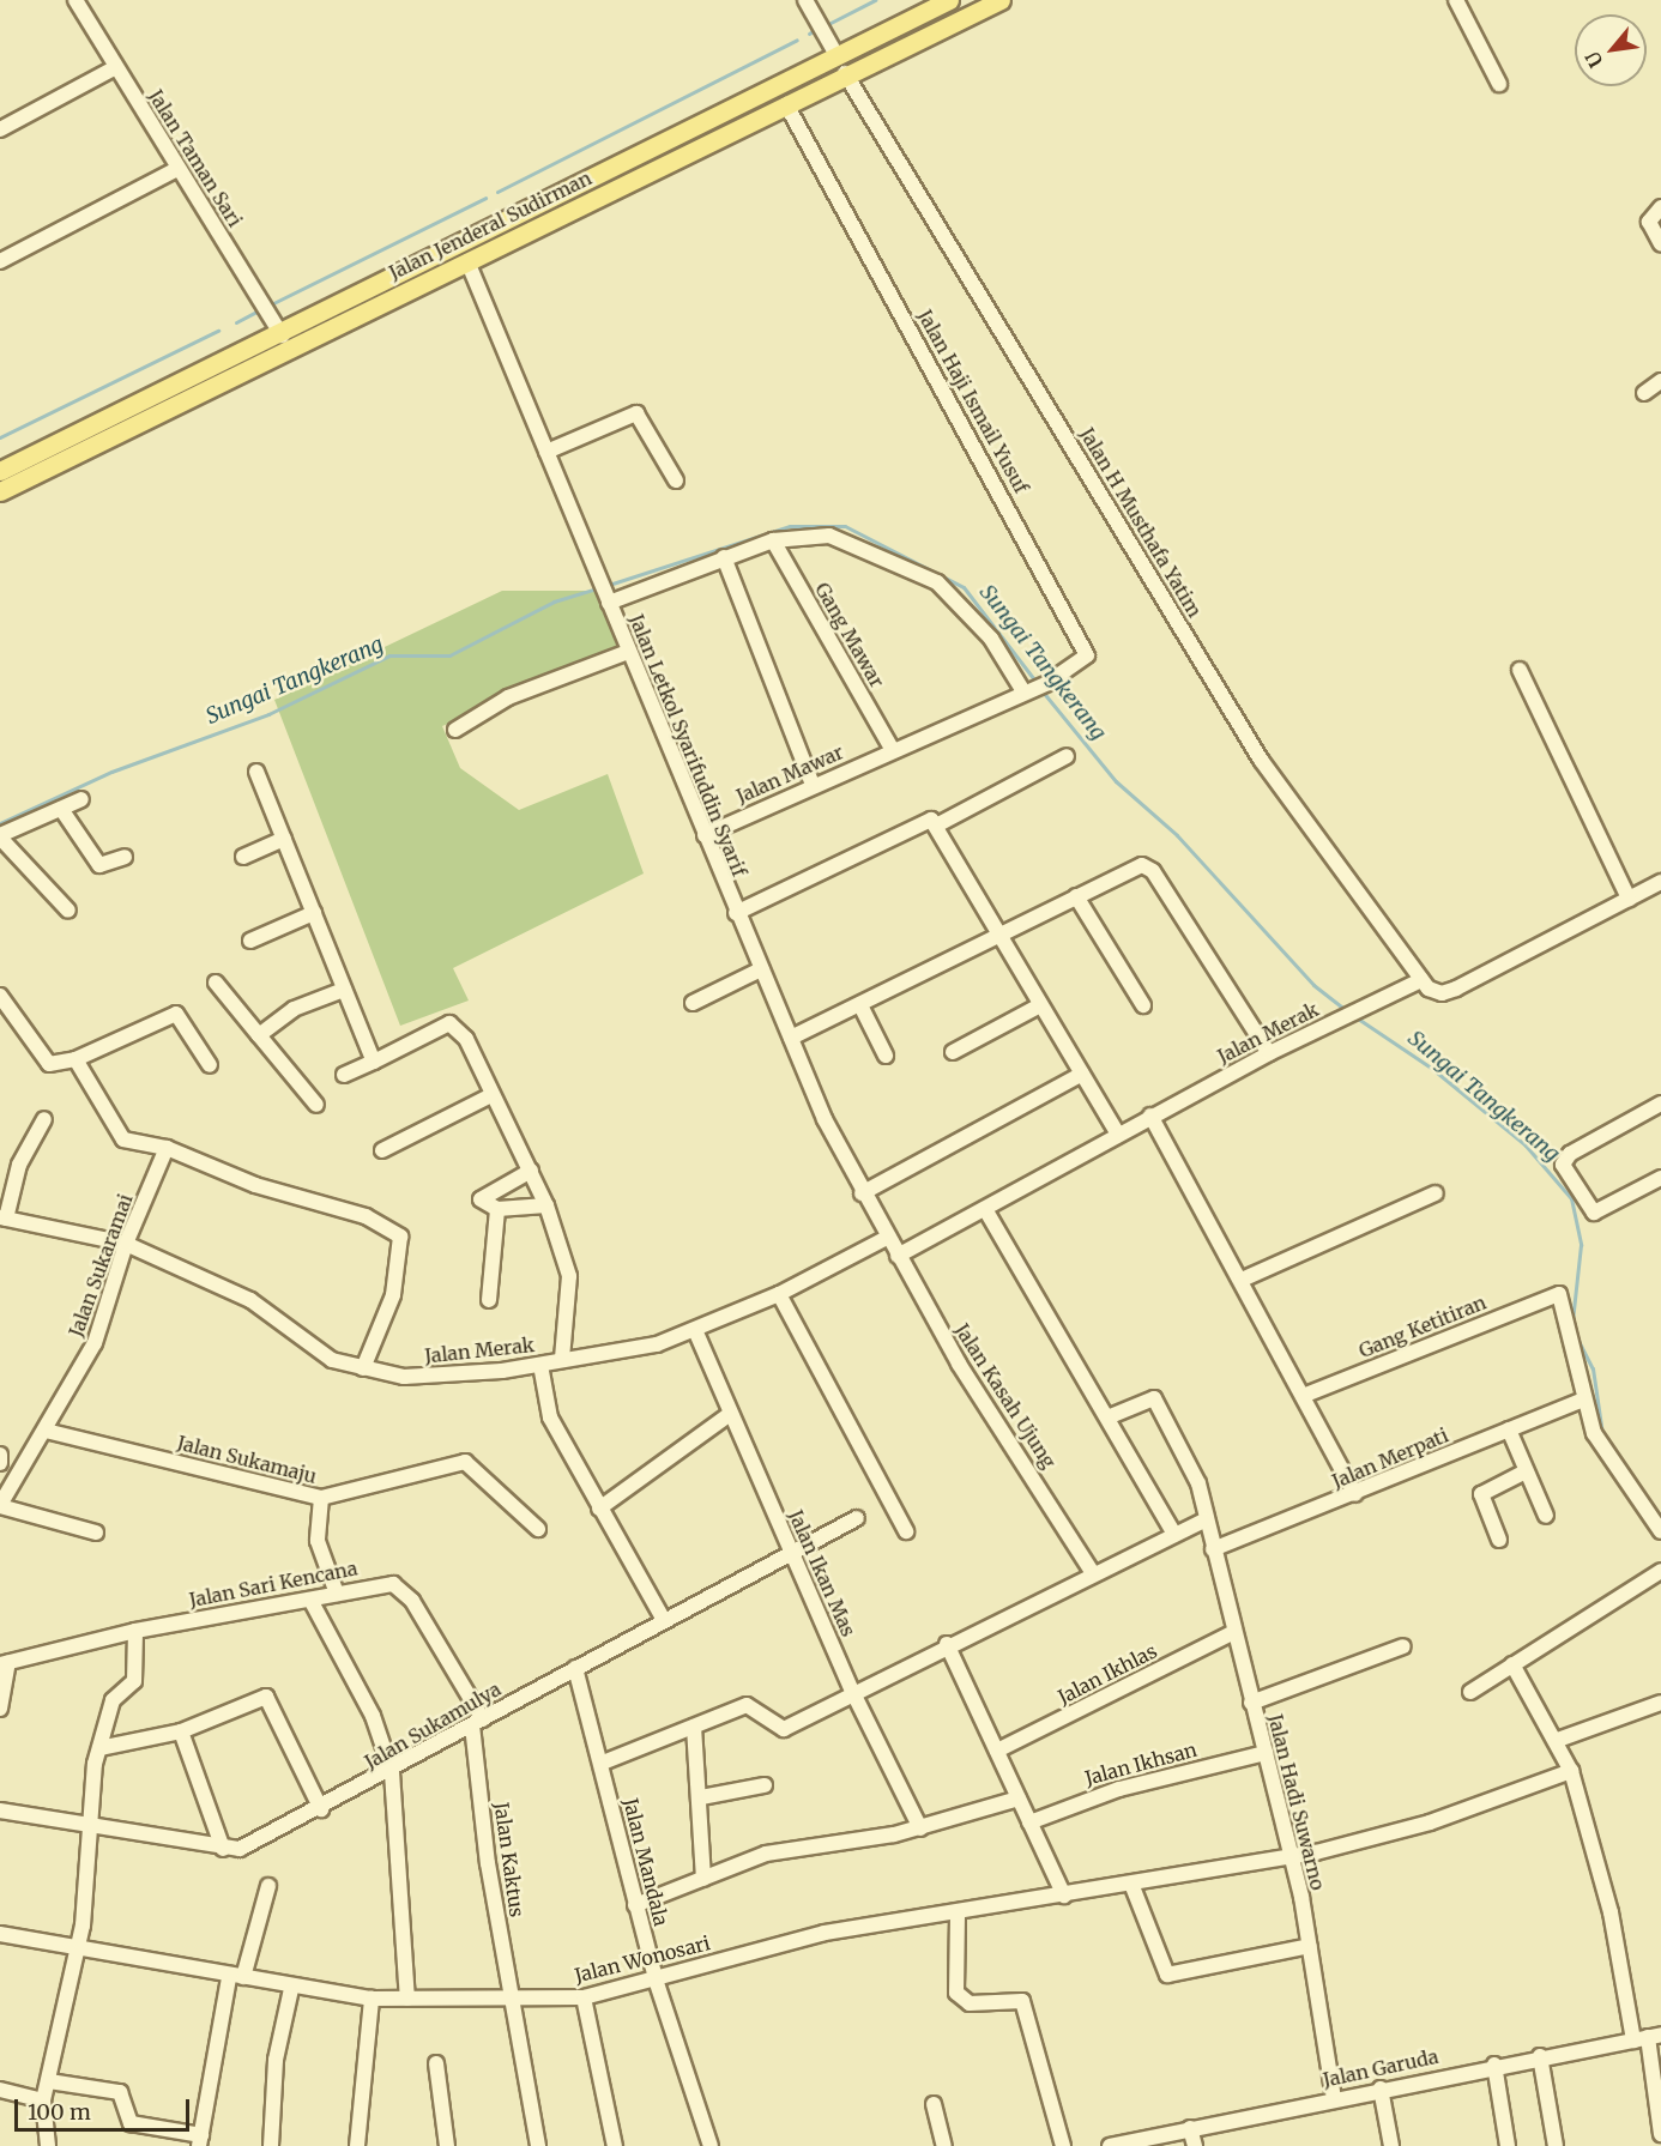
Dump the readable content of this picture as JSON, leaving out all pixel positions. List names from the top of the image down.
{
  "streets": {
    "main road": ["Jalan Jenderal Sudirman"],
    "street": [
      "Jalan Taman Sari",
      "Jalan Haji Ismail Yusuf",
      "Jalan H Musthafa Yatim",
      "Gang Mawar",
      "Jalan Letkol Syarifuddin Syarif",
      "Jalan Mawar",
      "Jalan Merak",
      "Jalan Sukaramai",
      "Gang Ketitiran",
      "Jalan Kasah Ujung",
      "Jalan Merpati",
      "Jalan Sukamaju",
      "Jalan Ikan Mas",
      "Jalan Sari Kencana",
      "Jalan Ikhlas",
      "Jalan Sukamulya",
      "Jalan Ikhsan",
      "Jalan Hadi Suwarno",
      "Jalan Kaktus",
      "Jalan Mandala",
      "Jalan Wonosari",
      "Jalan Garuda"
    ]
  },
  "crossings": [
    ["Jalan Taman Sari", "Jalan Jenderal Sudirman"],
    ["Jalan Jenderal Sudirman", "Jalan Haji Ismail Yusuf"],
    ["Jalan Jenderal Sudirman", "Jalan H Musthafa Yatim"],
    ["Jalan Jenderal Sudirman", "Jalan Letkol Syarifuddin Syarif"],
    ["Jalan Haji Ismail Yusuf", "Jalan Mawar"],
    ["Jalan H Musthafa Yatim", "Jalan Merak"],
    ["Gang Mawar", "Jalan Mawar"],
    ["Jalan Letkol Syarifuddin Syarif", "Jalan Mawar"],
    ["Jalan Letkol Syarifuddin Syarif", "Jalan Merak"],
    ["Jalan Letkol Syarifuddin Syarif", "Jalan Kasah Ujung"],
    ["Jalan Merak", "Jalan Sukaramai"],
    ["Jalan Merak", "Jalan Kasah Ujung"],
    ["Jalan Merak", "Jalan Ikan Mas"],
    ["Jalan Sukaramai", "Jalan Sukamaju"],
    ["Gang Ketitiran", "Jalan Merpati"],
    ["Jalan Merpati", "Jalan Hadi Suwarno"],
    ["Jalan Ikan Mas", "Jalan Sukamulya"],
    ["Jalan Sari Kencana", "Jalan Sukamulya"],
    ["Jalan Sari Kencana", "Jalan Kaktus"],
    ["Jalan Ikhlas", "Jalan Hadi Suwarno"],
    ["Jalan Sukamulya", "Jalan Kaktus"],
    ["Jalan Sukamulya", "Jalan Mandala"],
    ["Jalan Ikhsan", "Jalan Hadi Suwarno"],
    ["Jalan Hadi Suwarno", "Jalan Wonosari"],
    ["Jalan Hadi Suwarno", "Jalan Garuda"],
    ["Jalan Kaktus", "Jalan Wonosari"],
    ["Jalan Mandala", "Jalan Wonosari"]
  ],
  "water": ["Sungai Tangkerang"],
  "scale_bar": "100 m",
  "north": "bottom left"
}
